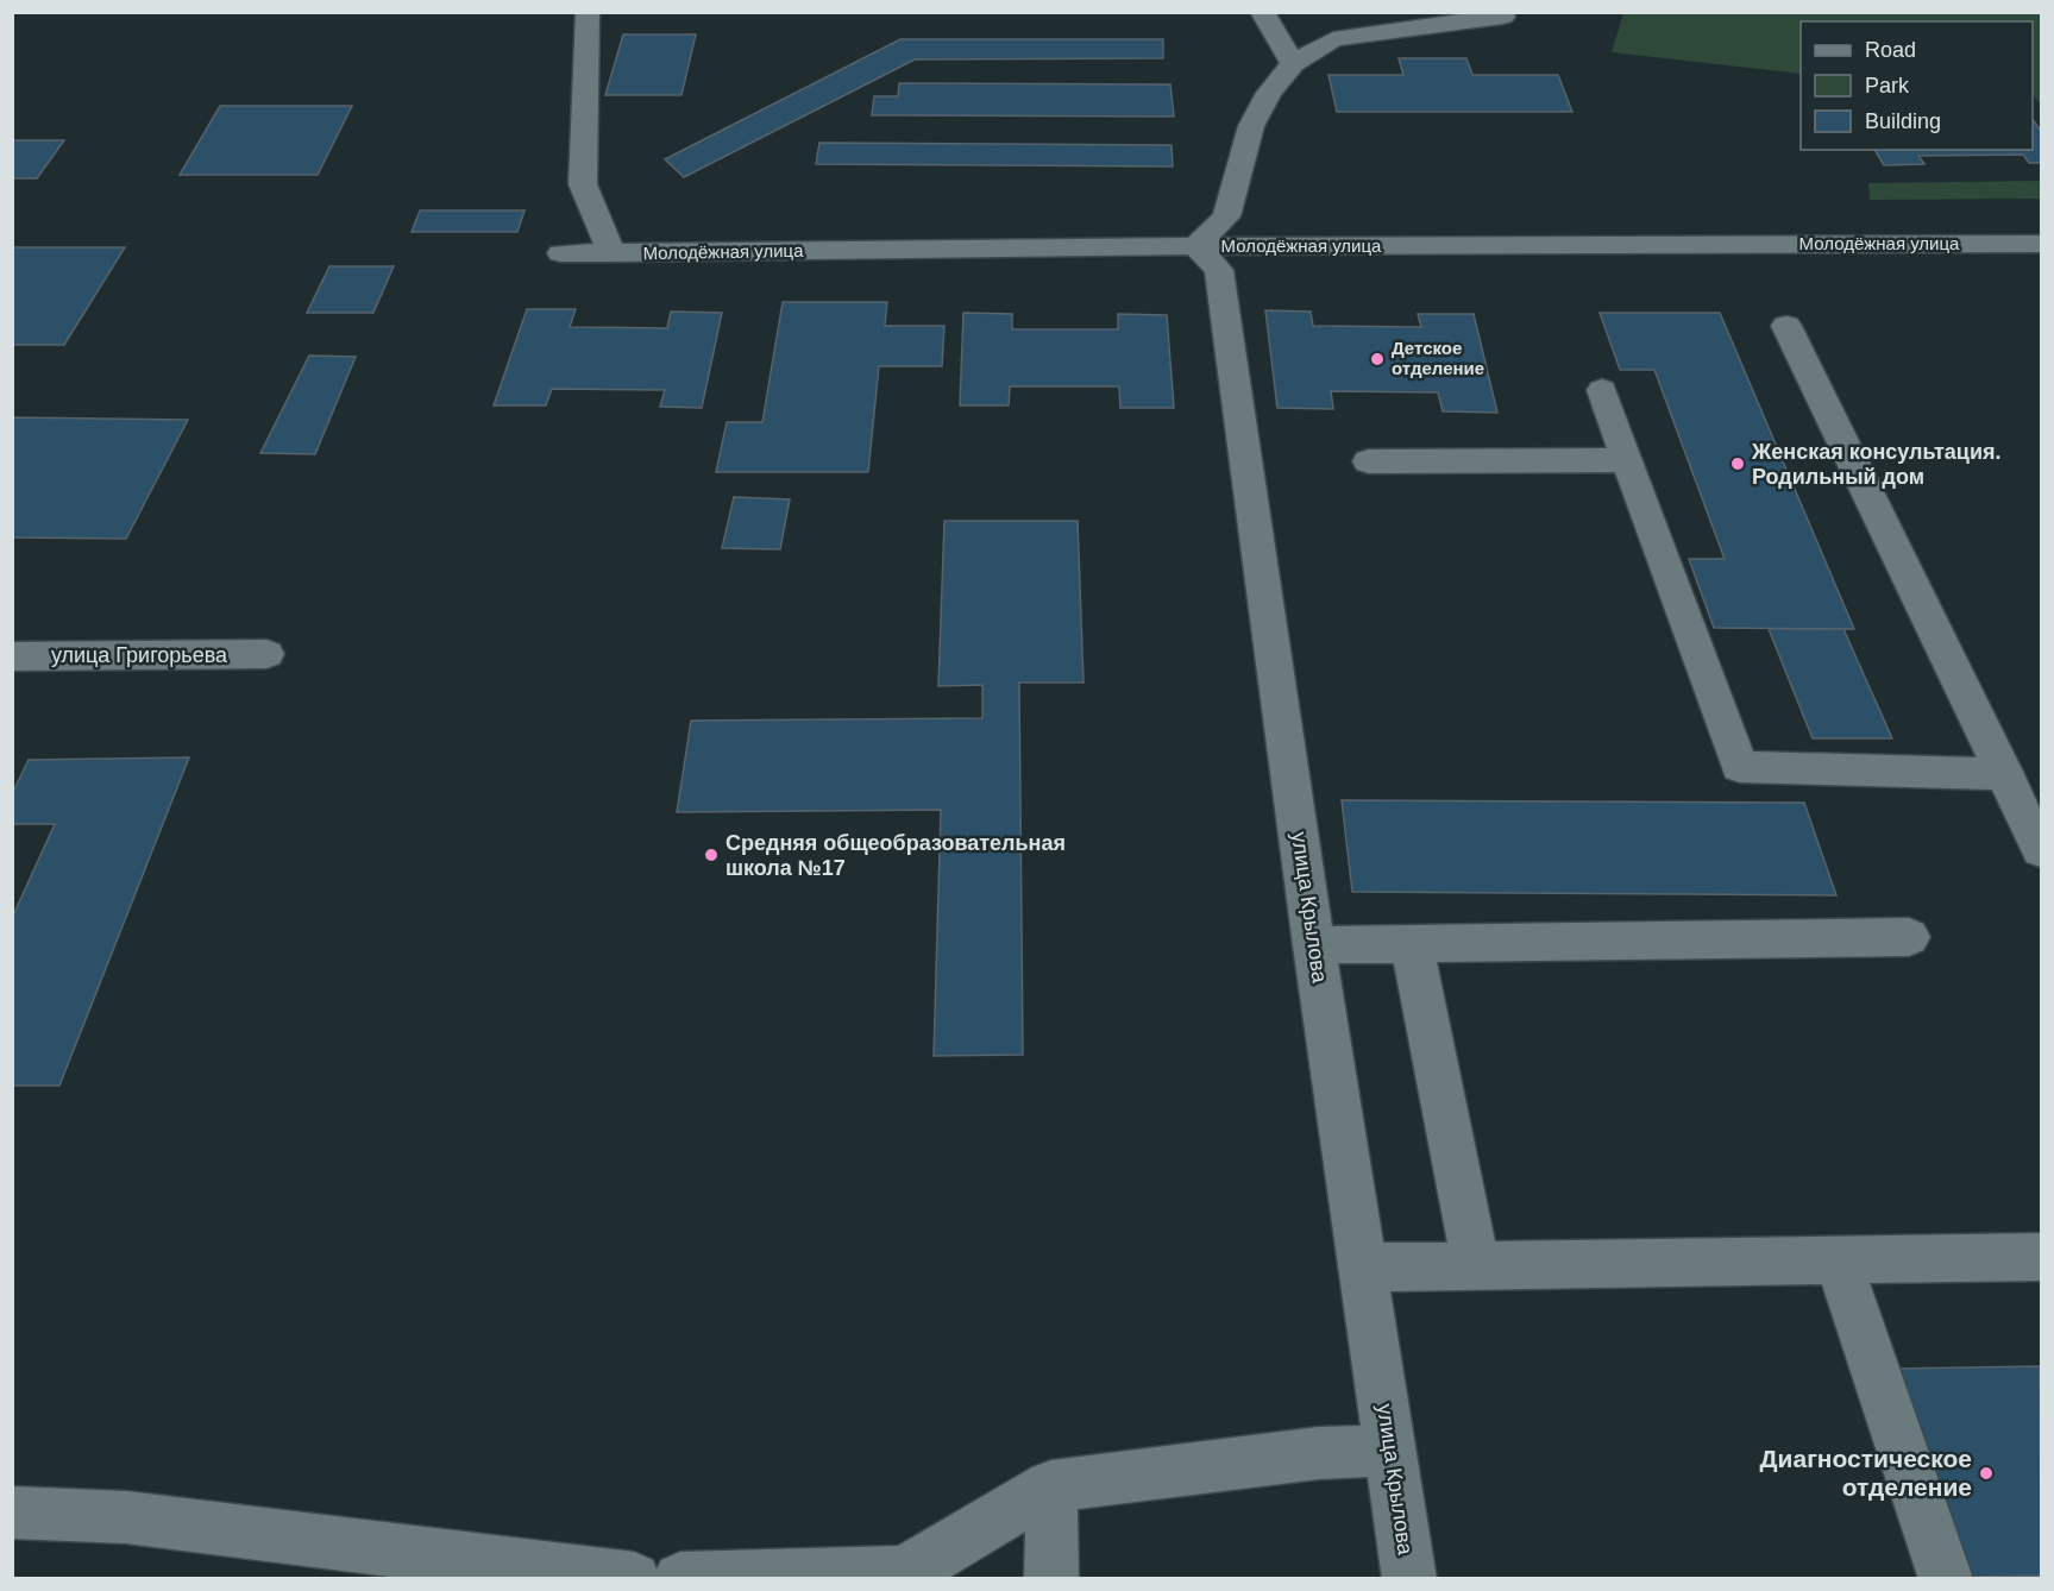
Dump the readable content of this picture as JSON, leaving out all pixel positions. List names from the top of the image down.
{
  "streets": {
    "street": ["Молодёжная улица", "улица Григорьева", "улица Крылова"]
  },
  "crossings": [
    ["Молодёжная улица", "улица Крылова"]
  ],
  "places": [
    "Детское отделение",
    "Женская консультация. Родильный дом",
    "Средняя общеобразовательная школа №17",
    "Диагностическое отделение"
  ],
  "legend": ["Road", "Park", "Building"]
}
